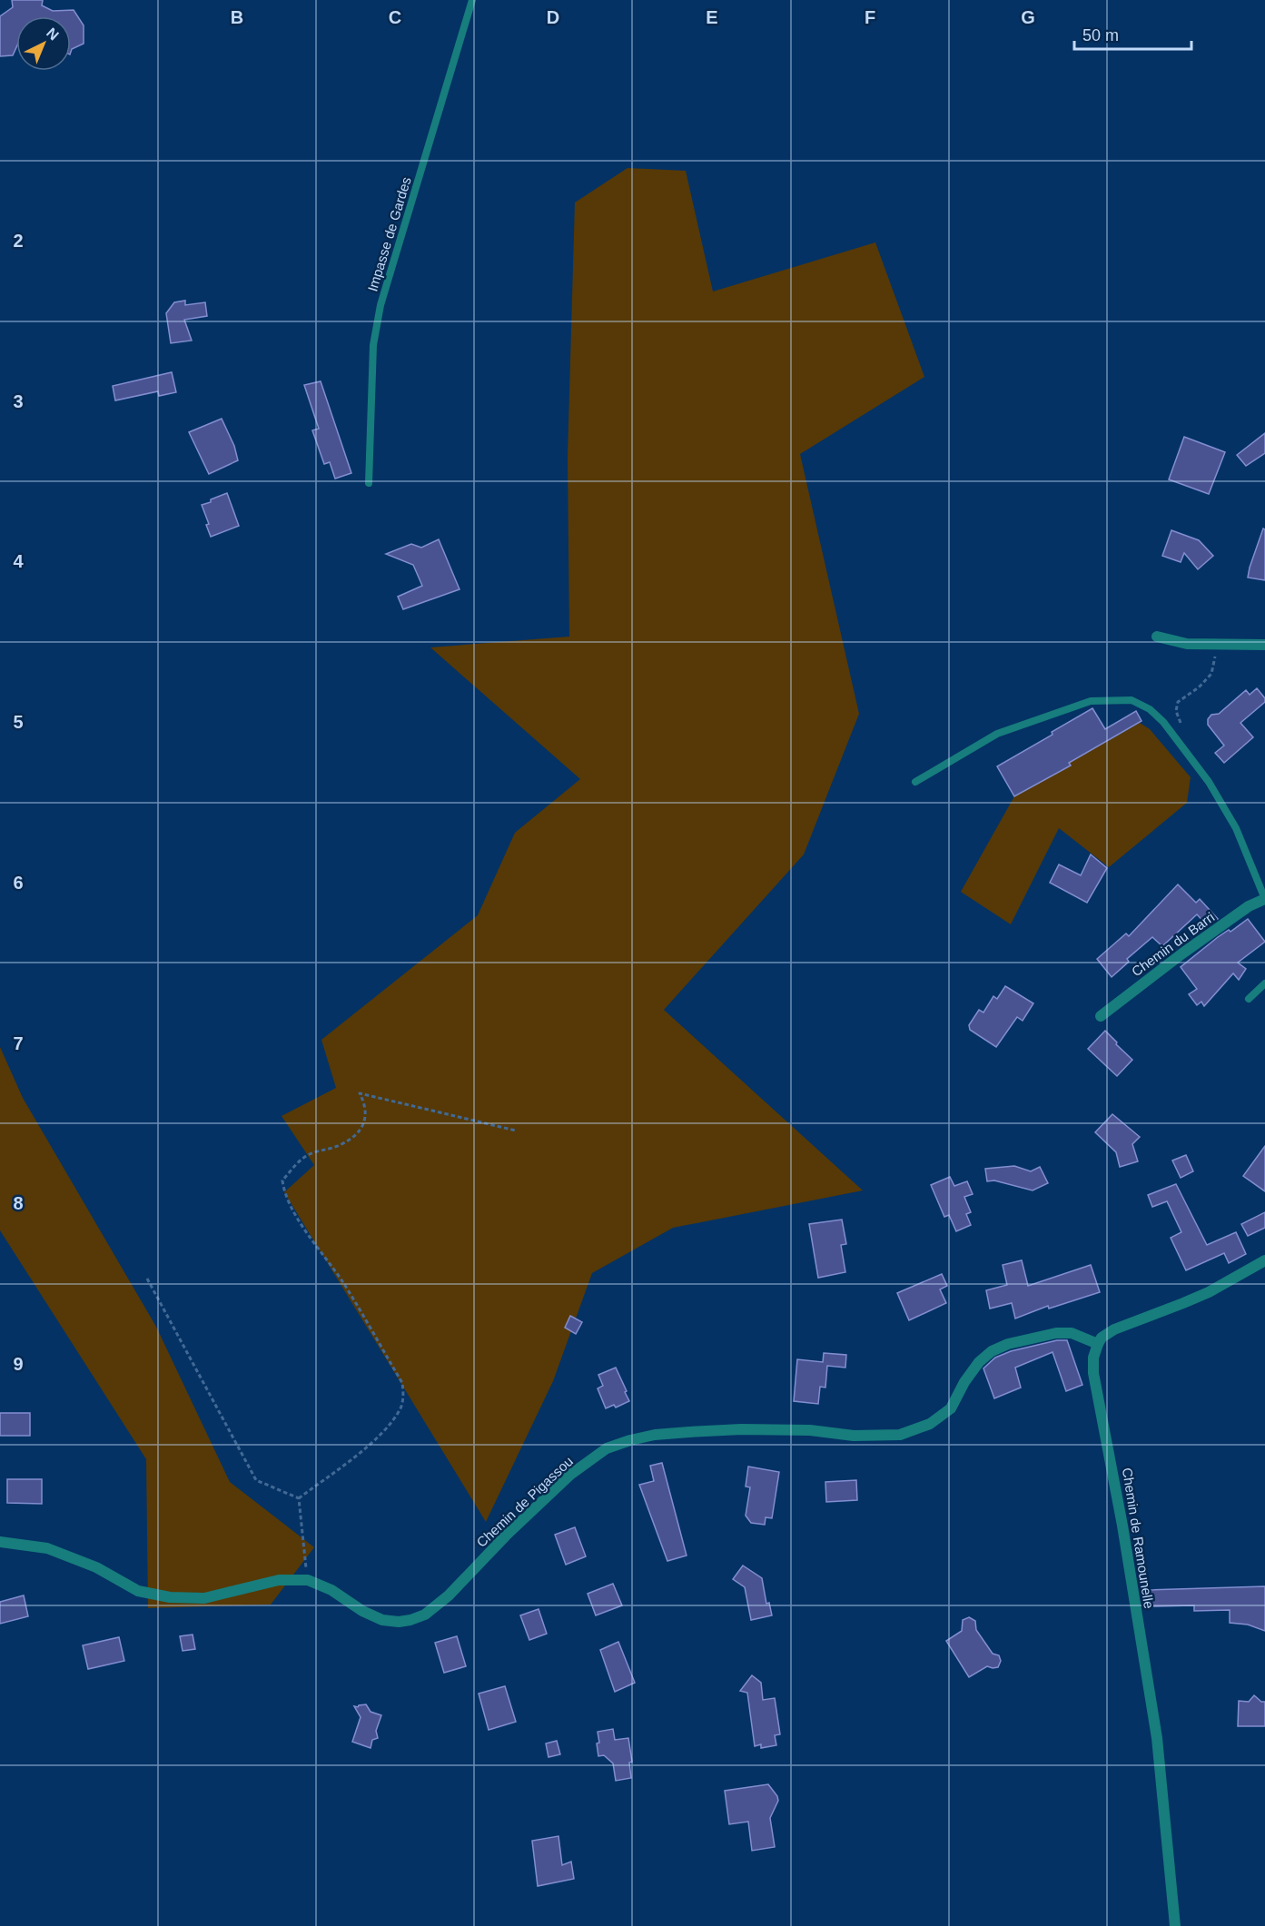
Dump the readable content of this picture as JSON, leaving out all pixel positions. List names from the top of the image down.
{
  "streets": {
    "street": ["Chemin du Barri", "Chemin de Pigassou", "Chemin de Ramounelle"],
    "lane": ["Impasse de Gardes"]
  },
  "crossings": [
    ["Chemin de Pigassou", "Chemin de Ramounelle"]
  ],
  "scale_bar": "50 m",
  "north": "top right",
  "grid": {
    "columns": [
      "B",
      "C",
      "D",
      "E",
      "F",
      "G"
    ],
    "rows": [
      "2",
      "3",
      "4",
      "5",
      "6",
      "7",
      "8",
      "9"
    ]
  }
}
